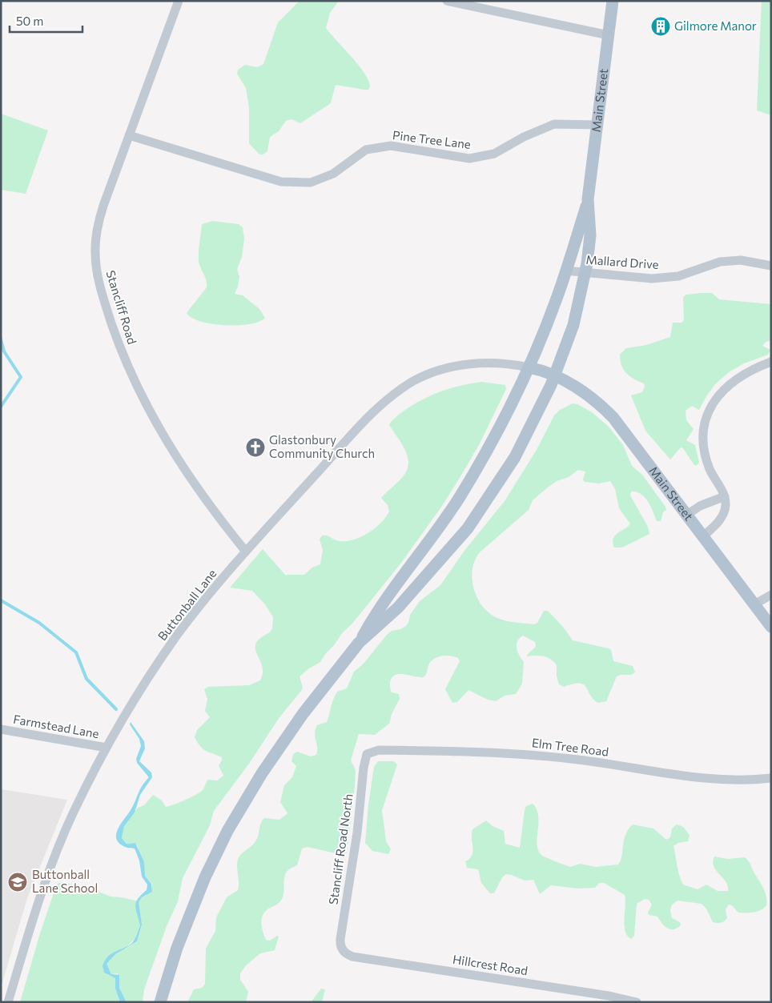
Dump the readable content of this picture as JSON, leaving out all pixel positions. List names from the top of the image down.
{
  "streets": {
    "main road": ["Main Street"],
    "street": [
      "Pine Tree Lane",
      "Mallard Drive",
      "Stancliff Road",
      "Buttonball Lane",
      "Farmstead Lane",
      "Elm Tree Road",
      "Stancliff Road North",
      "Hillcrest Road"
    ]
  },
  "crossings": [
    ["Main Street", "Pine Tree Lane"],
    ["Main Street", "Mallard Drive"],
    ["Main Street", "Buttonball Lane"],
    ["Pine Tree Lane", "Stancliff Road"],
    ["Stancliff Road", "Buttonball Lane"],
    ["Buttonball Lane", "Farmstead Lane"],
    ["Elm Tree Road", "Stancliff Road North"],
    ["Stancliff Road North", "Hillcrest Road"]
  ],
  "places": {
    "building": ["Gilmore Manor"],
    "church": ["Glastonbury Community Church"],
    "school or university": ["Buttonball Lane School"]
  },
  "scale_bar": "50 m"
}
